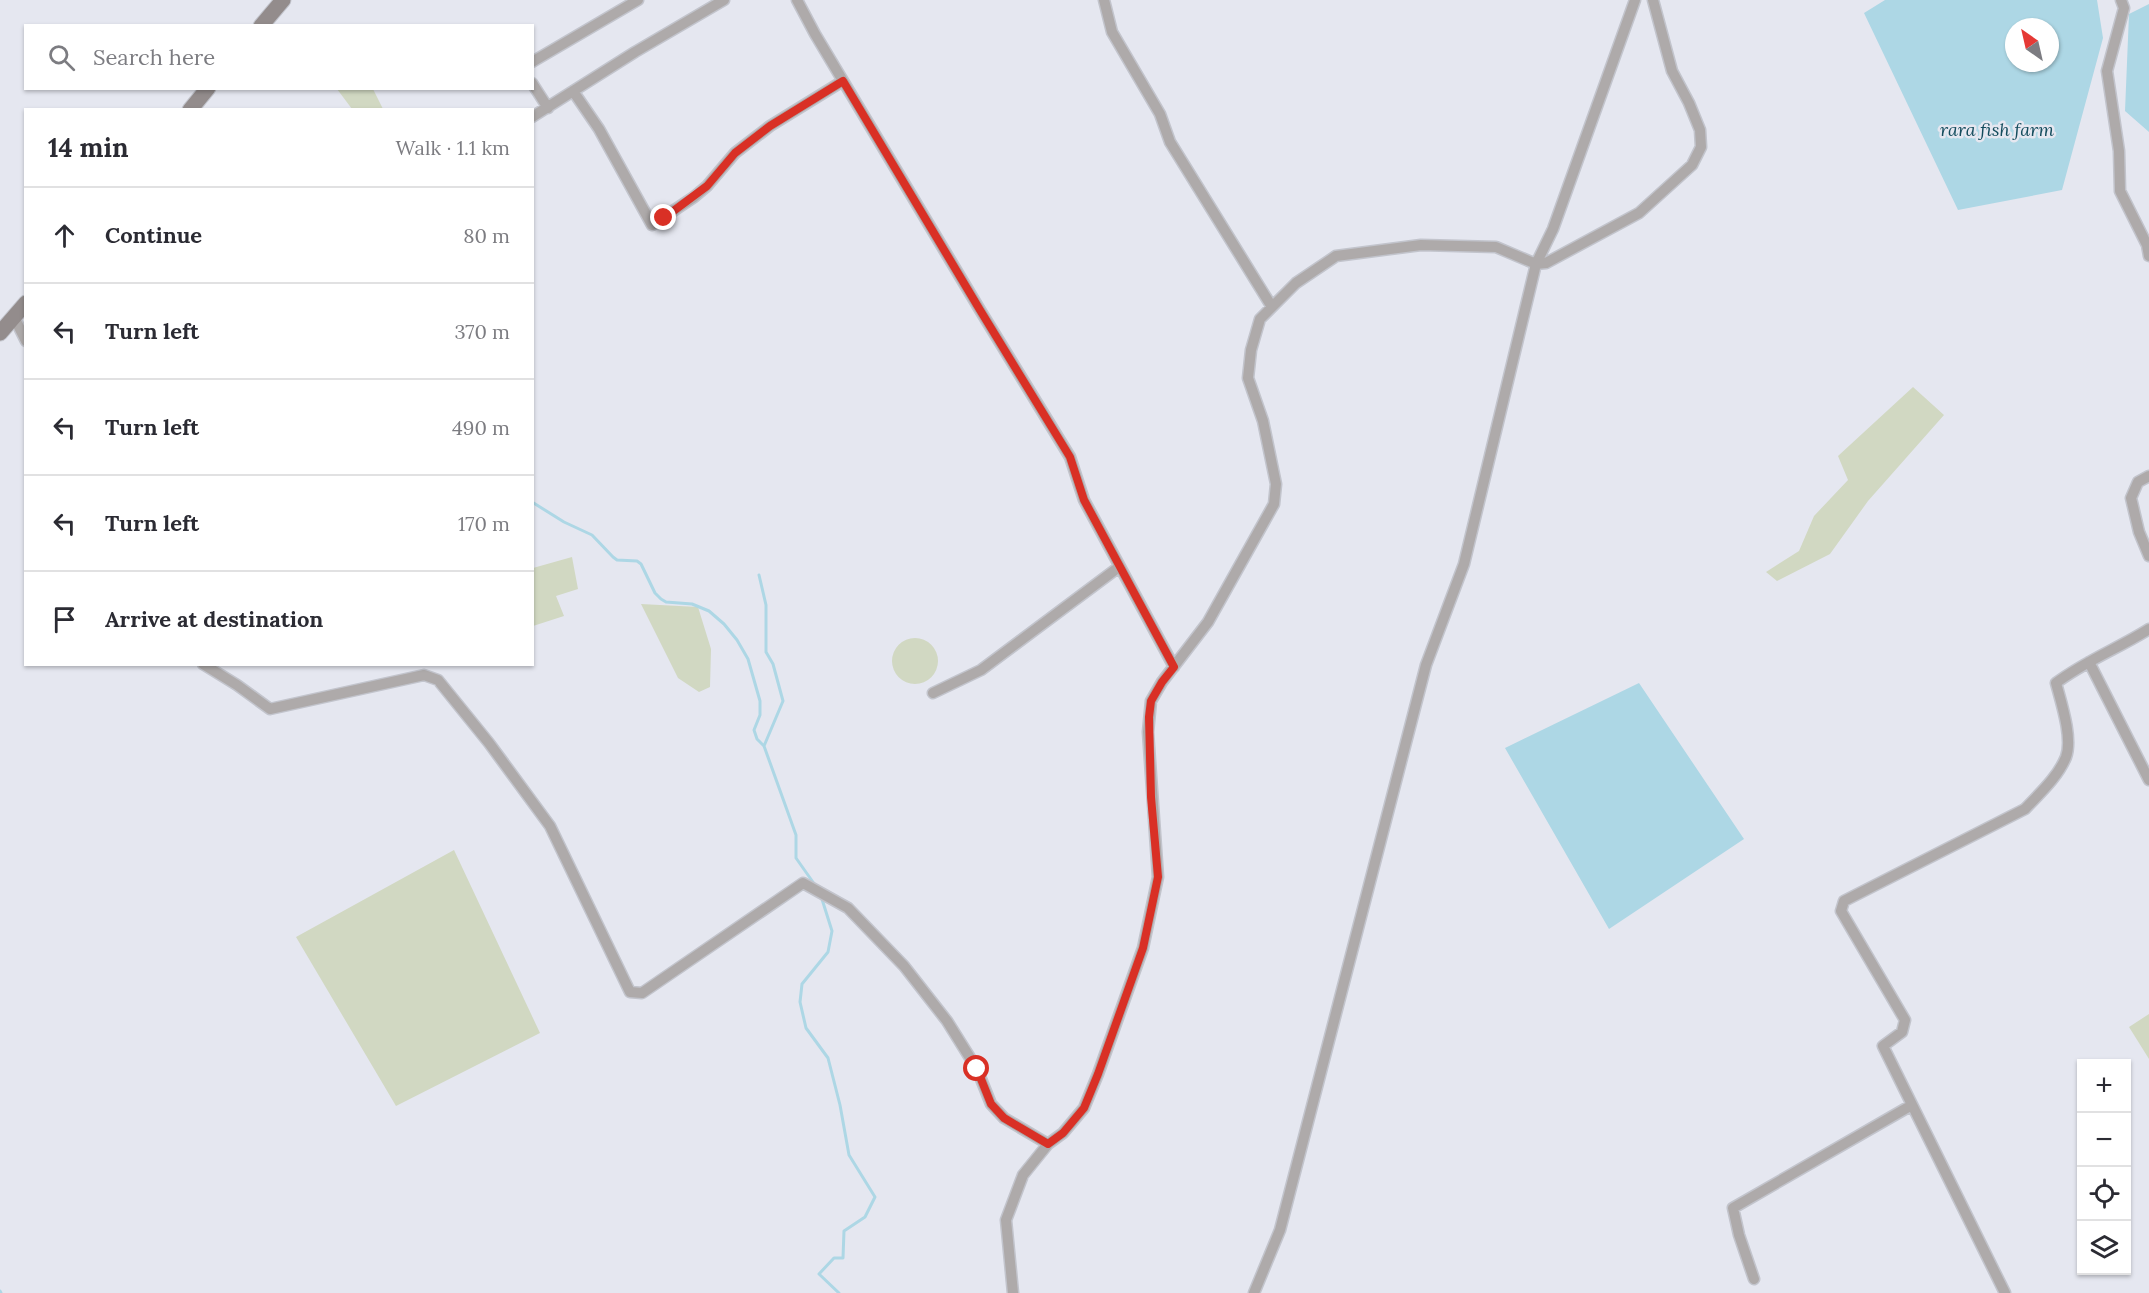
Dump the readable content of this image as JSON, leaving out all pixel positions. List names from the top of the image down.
{
  "water": ["rara fish farm"],
  "north": "top left",
  "page": {
    "search": "Search here",
    "heading": ["14 min", "Walk · 1.1 km"],
    "list": [
      ["Continue", "80 m"],
      ["Turn left", "370 m"],
      ["Turn left", "490 m"],
      ["Turn left", "170 m"],
      "Arrive at destination"
    ],
    "map_buttons": ["+", "−"]
  }
}
